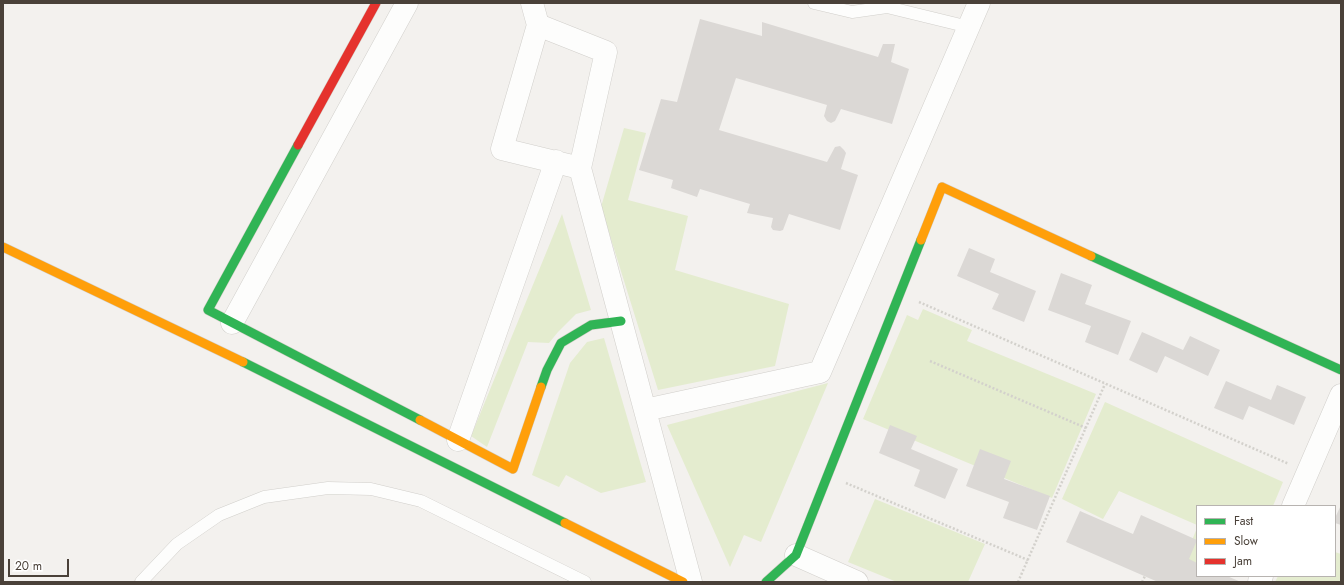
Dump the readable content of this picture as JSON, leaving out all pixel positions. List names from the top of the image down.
{
  "legend": ["Fast", "Slow", "Jam"],
  "scale_bar": "20 m"
}
